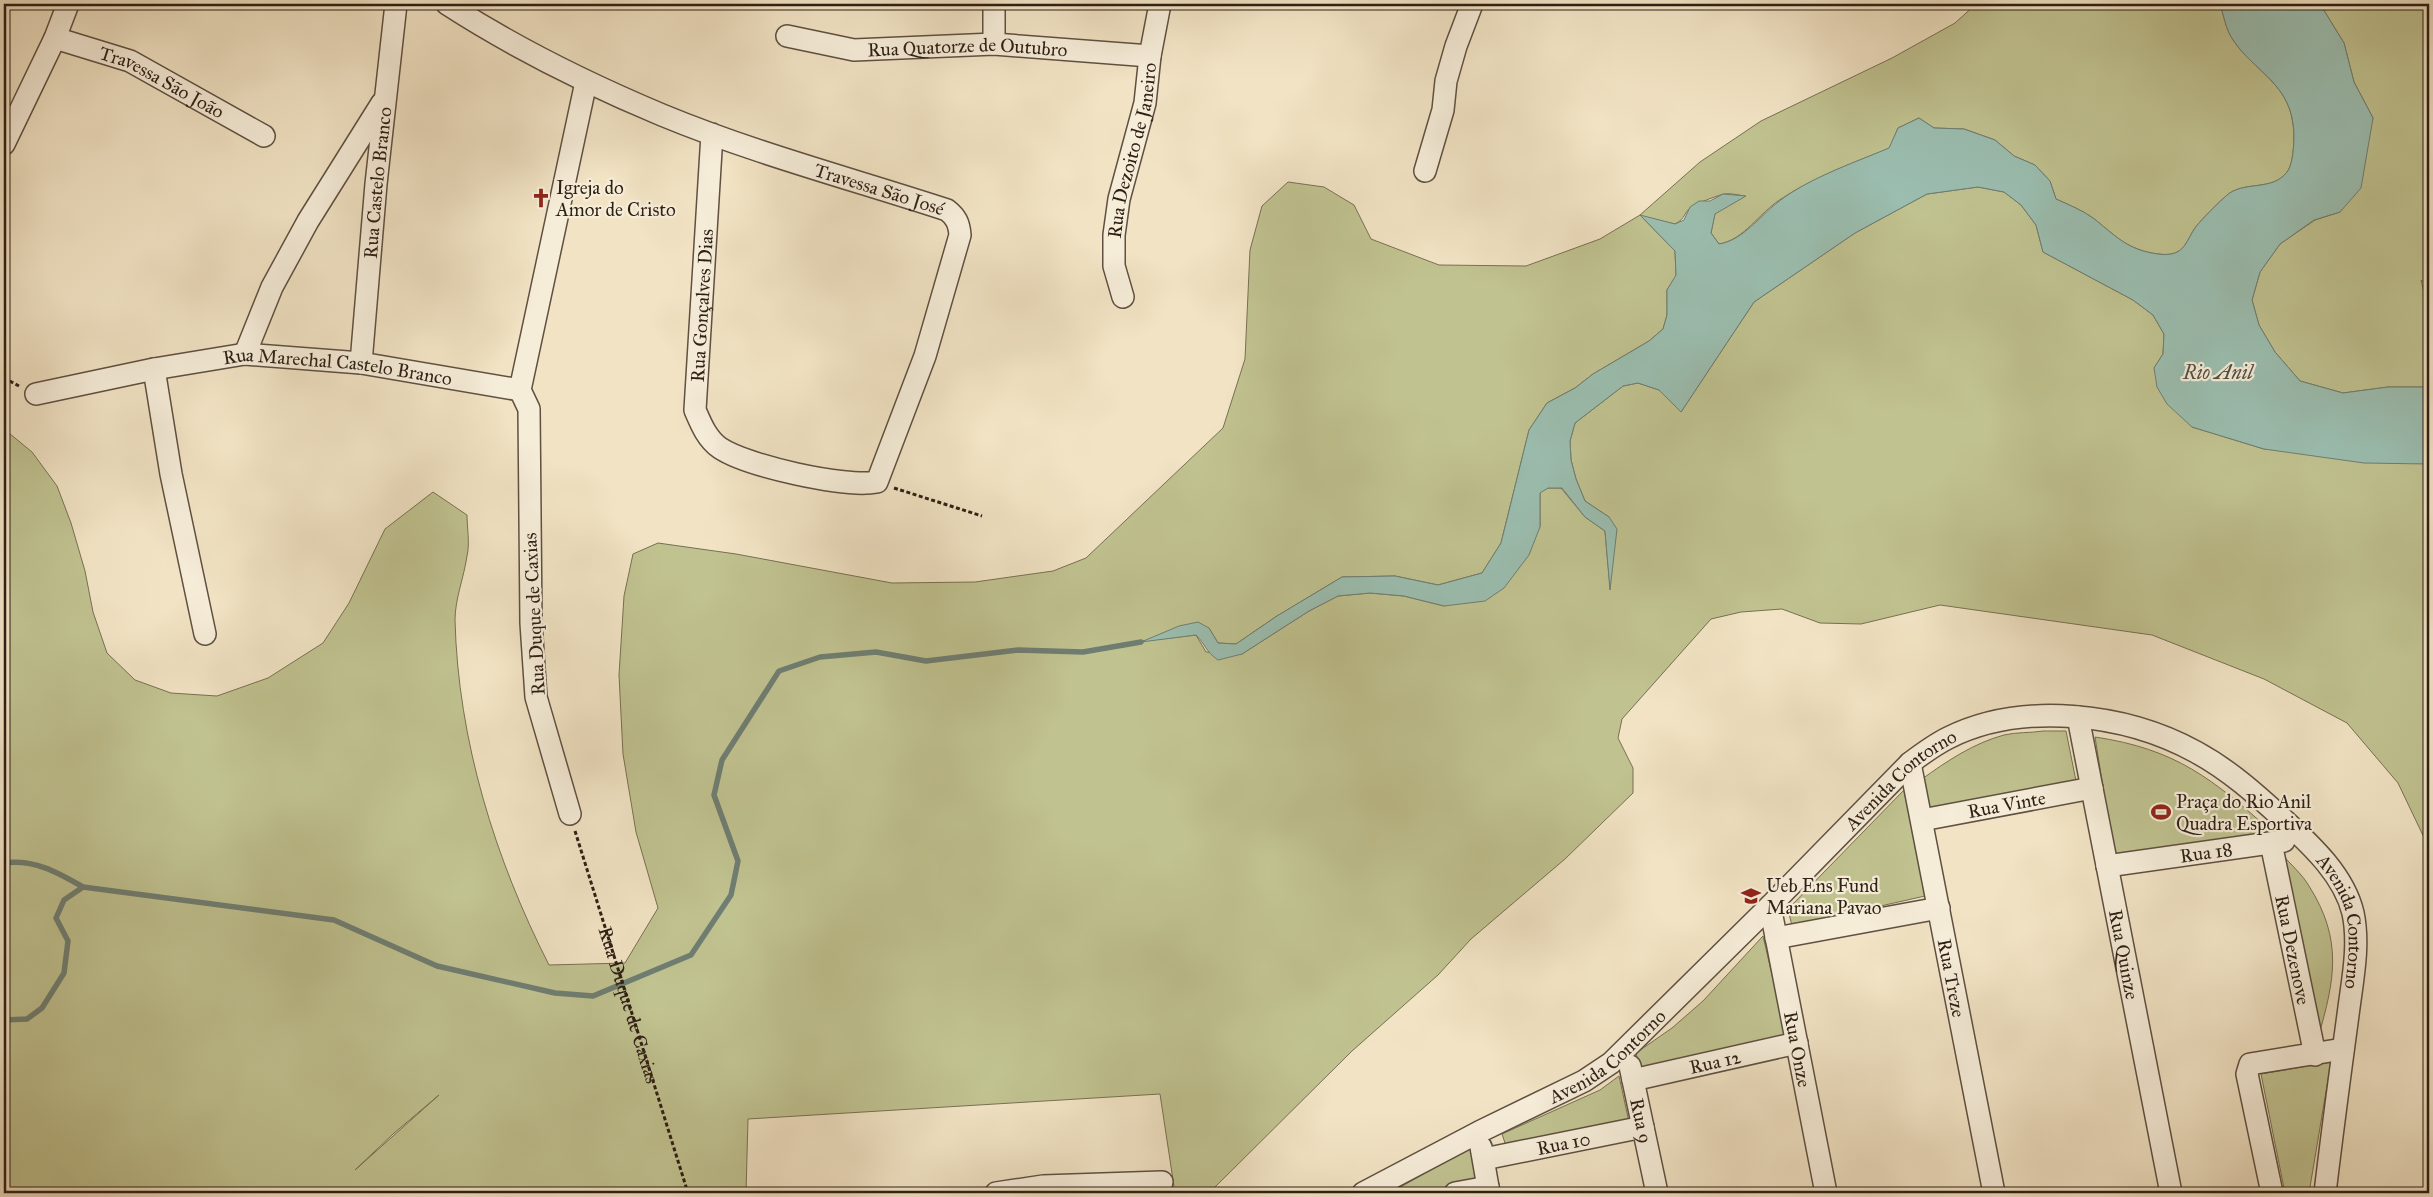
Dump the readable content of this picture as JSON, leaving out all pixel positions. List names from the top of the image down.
{
  "streets": {
    "street": [
      "Rua Quatorze de Outubro",
      "Travessa São João",
      "Rua Dezoito de Janeiro",
      "Rua Castelo Branco",
      "Travessa São José",
      "Rua Gonçalves Dias",
      "Rua Marechal Castelo Branco",
      "Rua Duque de Caxias",
      "Avenida Contorno",
      "Rua Vinte",
      "Rua 18",
      "Rua Dezenove",
      "Rua Quinze",
      "Rua Treze",
      "Rua Onze",
      "Rua 12",
      "Rua 9",
      "Rua 10"
    ]
  },
  "crossings": [
    ["Rua Quatorze de Outubro", "Rua Dezoito de Janeiro"],
    ["Rua Castelo Branco", "Rua Marechal Castelo Branco"],
    ["Travessa São José", "Rua Gonçalves Dias"],
    ["Rua Marechal Castelo Branco", "Rua Duque de Caxias"],
    ["Avenida Contorno", "Rua 18"],
    ["Avenida Contorno", "Rua Quinze"],
    ["Avenida Contorno", "Rua Treze"],
    ["Avenida Contorno", "Rua Onze"],
    ["Avenida Contorno", "Rua 9"],
    ["Rua Vinte", "Rua Quinze"],
    ["Rua Vinte", "Rua Treze"],
    ["Rua 18", "Rua Dezenove"],
    ["Rua 18", "Rua Quinze"],
    ["Rua Onze", "Rua 12"],
    ["Rua 12", "Rua 9"],
    ["Rua 9", "Rua 10"]
  ],
  "water": ["Rio Anil"],
  "places": {
    "church": ["Igreja do Amor de Cristo"],
    "sports": ["Praça do Rio Anil Quadra Esportiva"],
    "school or university": ["Ueb Ens Fund Mariana Pavao"]
  }
}
